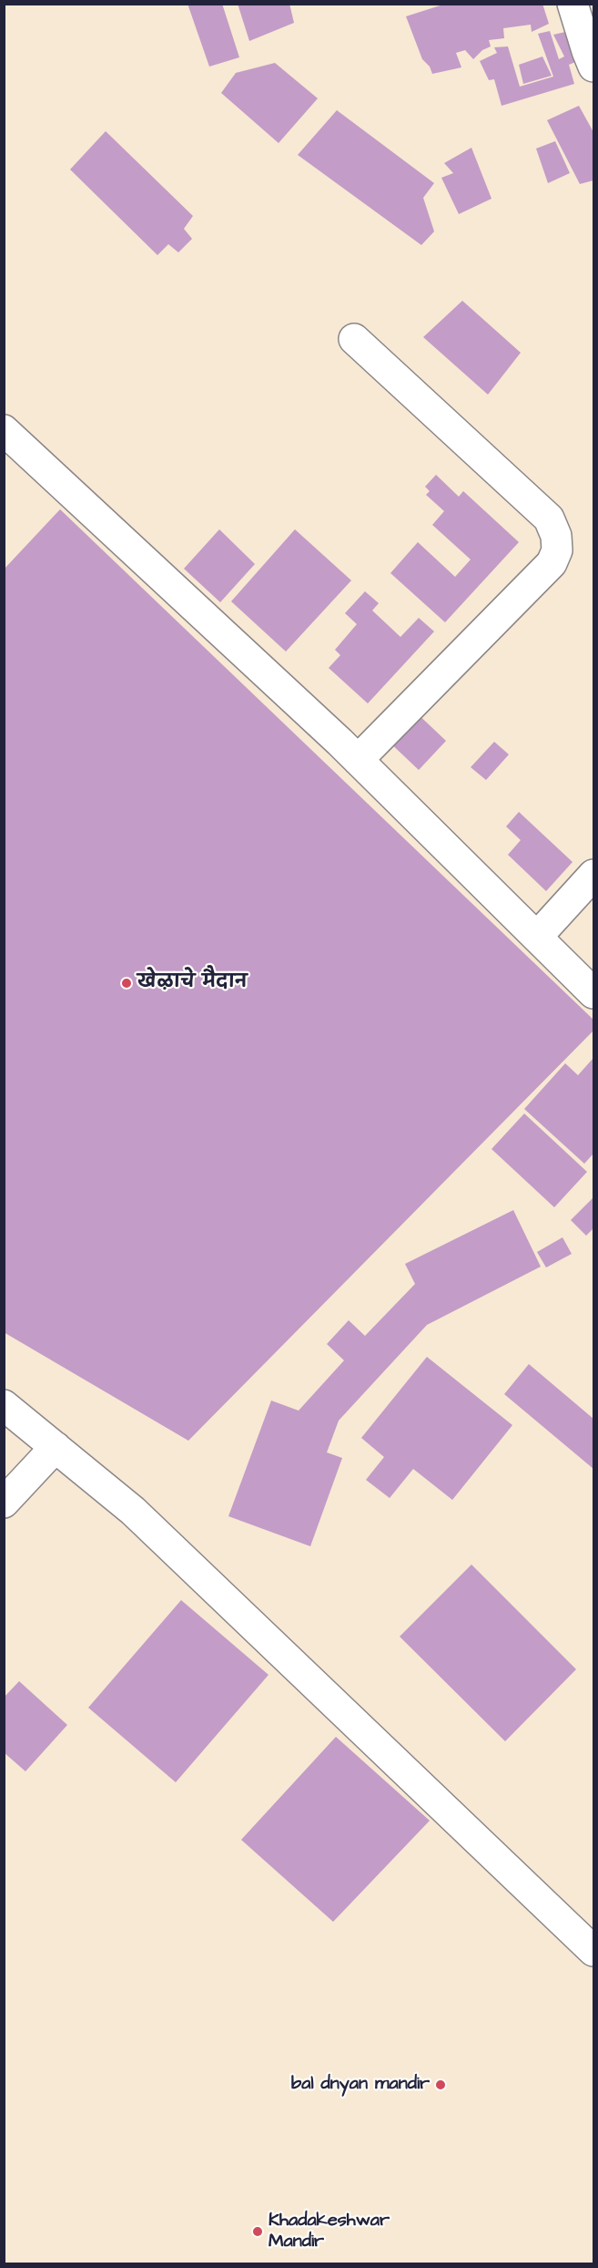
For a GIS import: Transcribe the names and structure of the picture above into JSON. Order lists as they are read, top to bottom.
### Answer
{
  "places": ["खेऴाचे मैदान", "bal dnyan mandir", "Khadakeshwar Mandir"]
}
